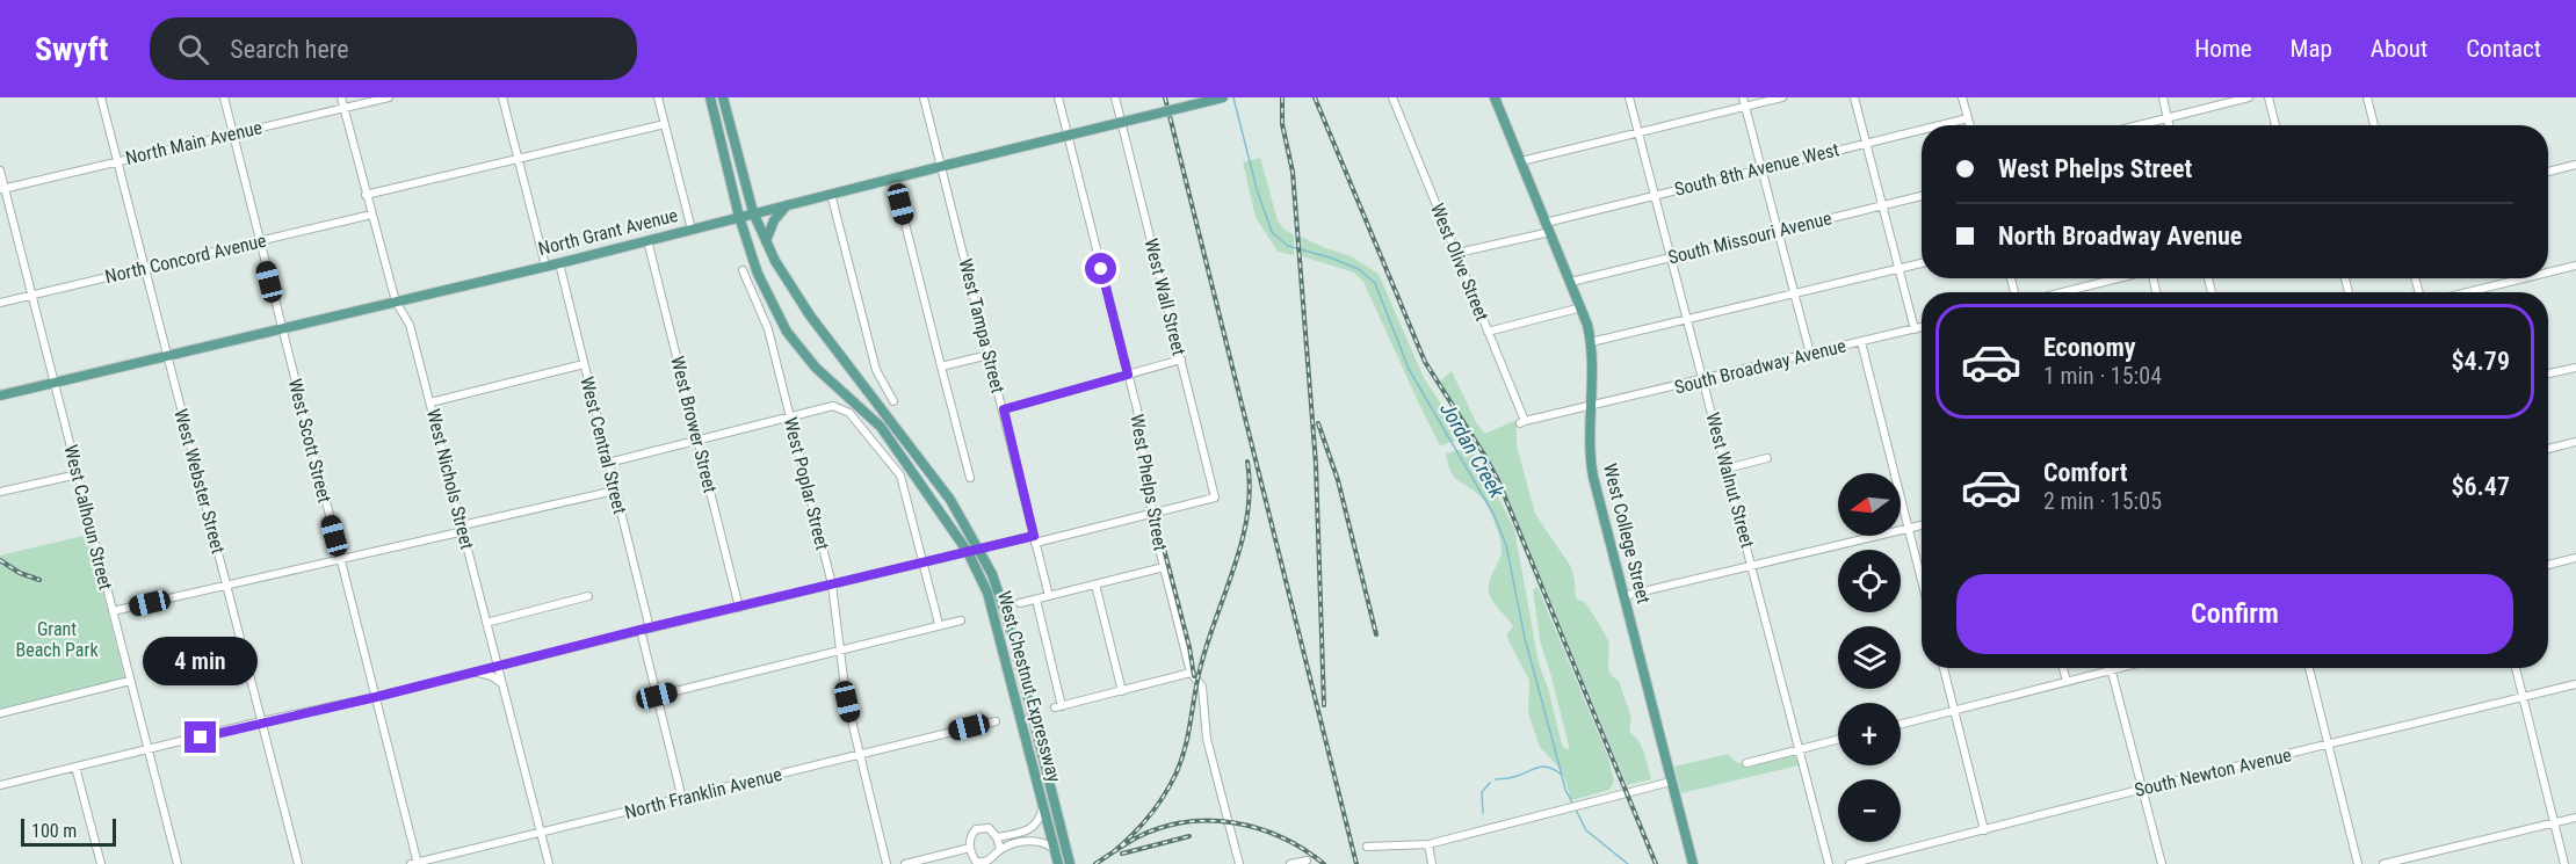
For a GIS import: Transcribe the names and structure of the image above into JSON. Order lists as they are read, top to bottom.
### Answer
{
  "streets": {
    "main road": ["North Grant Avenue", "West College Street", "West Chestnut Expressway"],
    "street": [
      "North Main Avenue",
      "South 8th Avenue West",
      "South Missouri Avenue",
      "North Concord Avenue",
      "West Olive Street",
      "West Wall Street",
      "West Tampa Street",
      "South Broadway Avenue",
      "West Brower Street",
      "West Scott Street",
      "West Central Street",
      "West Nichols Street",
      "West Walnut Street",
      "West Webster Street",
      "West Phelps Street",
      "West Poplar Street",
      "West Calhoun Street",
      "South Newton Avenue",
      "North Franklin Avenue"
    ]
  },
  "crossings": [
    ["North Main Avenue", "West Scott Street"],
    ["North Main Avenue", "West Nichols Street"],
    ["North Main Avenue", "West Webster Street"],
    ["North Main Avenue", "West Calhoun Street"],
    ["South 8th Avenue West", "West Olive Street"],
    ["South 8th Avenue West", "West Walnut Street"],
    ["South 8th Avenue West", "West College Street"],
    ["North Grant Avenue", "West Tampa Street"],
    ["North Grant Avenue", "West Brower Street"],
    ["North Grant Avenue", "West Scott Street"],
    ["North Grant Avenue", "West Central Street"],
    ["North Grant Avenue", "West Nichols Street"],
    ["North Grant Avenue", "West Webster Street"],
    ["North Grant Avenue", "West Calhoun Street"],
    ["North Grant Avenue", "West Chestnut Expressway"],
    ["South Missouri Avenue", "West Walnut Street"],
    ["South Missouri Avenue", "West College Street"],
    ["North Concord Avenue", "West Scott Street"],
    ["North Concord Avenue", "West Nichols Street"],
    ["North Concord Avenue", "West Webster Street"],
    ["North Concord Avenue", "West Calhoun Street"],
    ["West Olive Street", "South Broadway Avenue"],
    ["West Wall Street", "West Phelps Street"],
    ["South Broadway Avenue", "West Walnut Street"],
    ["South Broadway Avenue", "West College Street"],
    ["West Scott Street", "North Franklin Avenue"],
    ["West Nichols Street", "North Franklin Avenue"],
    ["West Poplar Street", "North Franklin Avenue"]
  ],
  "water": ["Jordan Creek"],
  "parks": ["Grant Beach Park"],
  "scale_bar": "100 m",
  "north": "left",
  "page": {
    "header": "Swyft",
    "search": "Search here",
    "nav": [
      "Home",
      "Map",
      "About",
      "Contact"
    ],
    "banner": ["West Phelps Street", "North Broadway Avenue"],
    "list": [
      {
        "name": "Economy",
        "note": "1 min · 15:04",
        "value": "$4.79"
      },
      {
        "name": "Comfort",
        "note": "2 min · 15:05",
        "value": "$6.47"
      }
    ],
    "map_buttons": ["+", "−"],
    "buttons": "Confirm",
    "bubble": "4 min",
    "scale": "100 m"
  }
}
